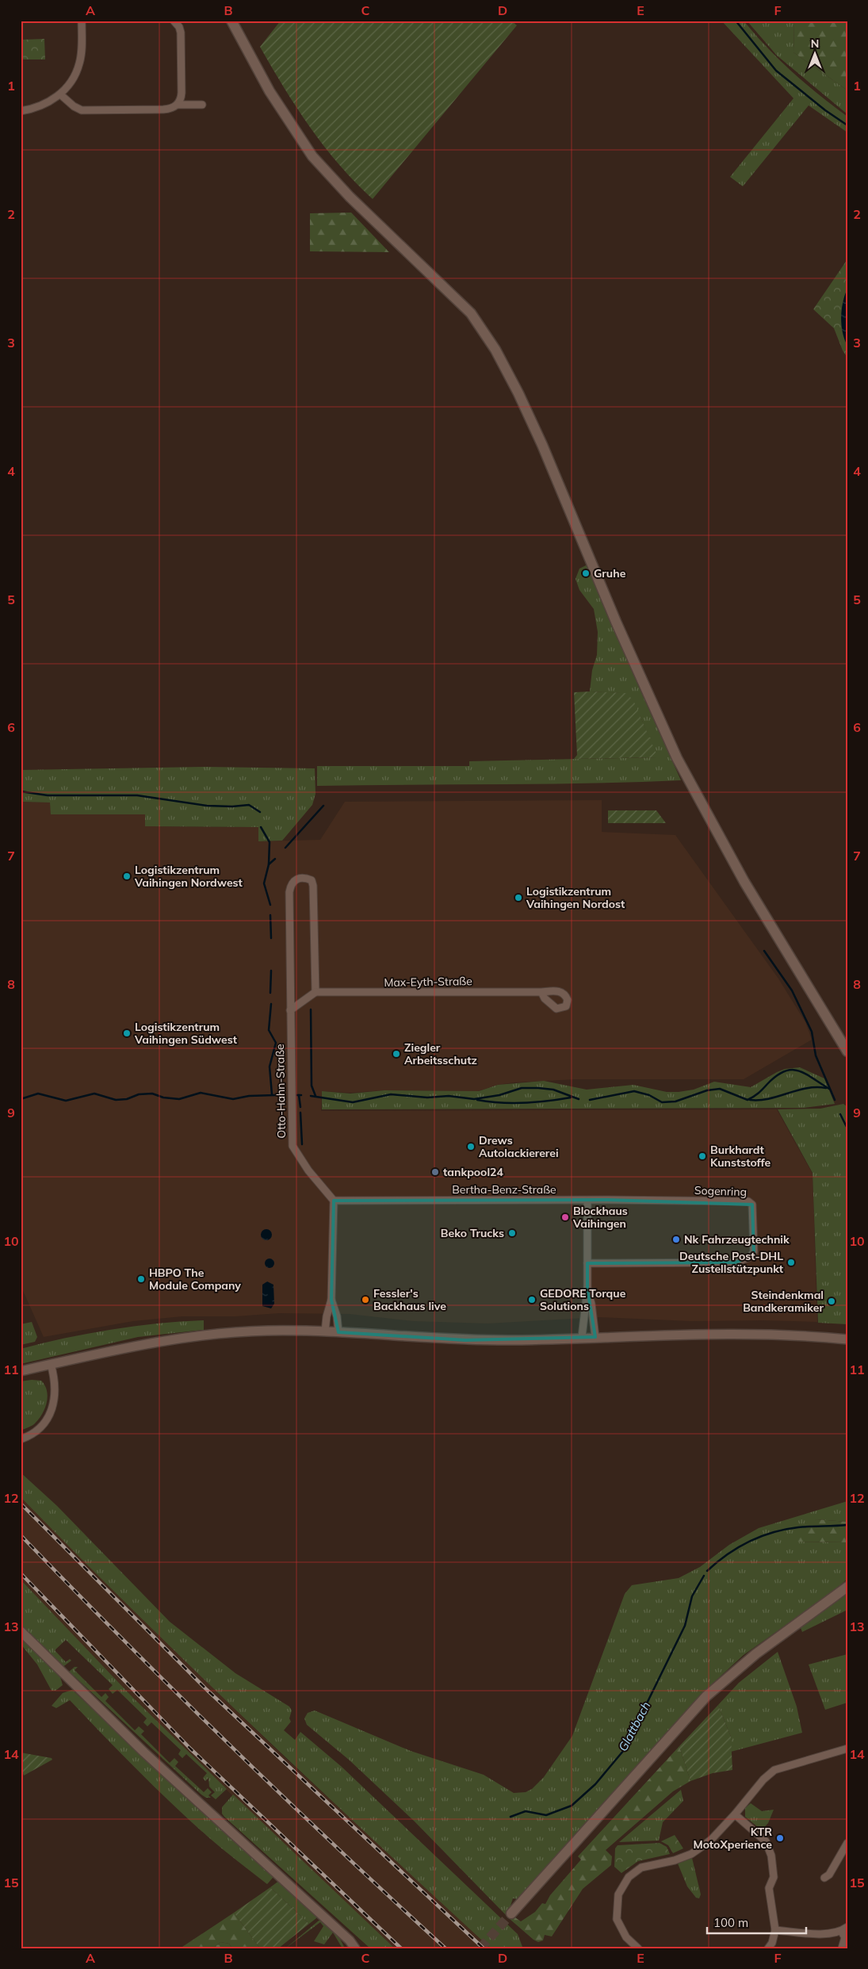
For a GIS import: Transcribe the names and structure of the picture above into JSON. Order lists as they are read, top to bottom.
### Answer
{
  "streets": {
    "street": [
      "Max-Eyth-Straße",
      "Otto-Hahn-Straße",
      "Bertha-Benz-Straße",
      "Sogenring"
    ]
  },
  "crossings": [
    ["Max-Eyth-Straße", "Otto-Hahn-Straße"],
    ["Otto-Hahn-Straße", "Bertha-Benz-Straße"],
    ["Bertha-Benz-Straße", "Sogenring"]
  ],
  "water": ["Glattbach"],
  "places": [
    "Gruhe",
    "Logistikzentrum Vaihingen Nordwest",
    "Logistikzentrum Vaihingen Nordost",
    "Logistikzentrum Vaihingen Südwest",
    "Ziegler Arbeitsschutz",
    "Drews Autolackiererei",
    "Burkhardt Kunststoffe",
    "tankpool24",
    "Blockhaus Vaihingen",
    "Beko Trucks",
    "Nk Fahrzeugtechnik",
    "Deutsche Post-DHL Zustellstützpunkt",
    "HBPO The Module Company",
    "Fessler's Backhaus live",
    "GEDORE Torque Solutions",
    "Steindenkmal Bandkeramiker",
    "KTR MotoXperience"
  ],
  "scale_bar": "100 m",
  "north": "top",
  "grid": {
    "columns": [
      "A",
      "B",
      "C",
      "D",
      "E",
      "F"
    ],
    "rows": [
      "1",
      "2",
      "3",
      "4",
      "5",
      "6",
      "7",
      "8",
      "9",
      "10",
      "11",
      "12",
      "13",
      "14",
      "15"
    ]
  }
}
